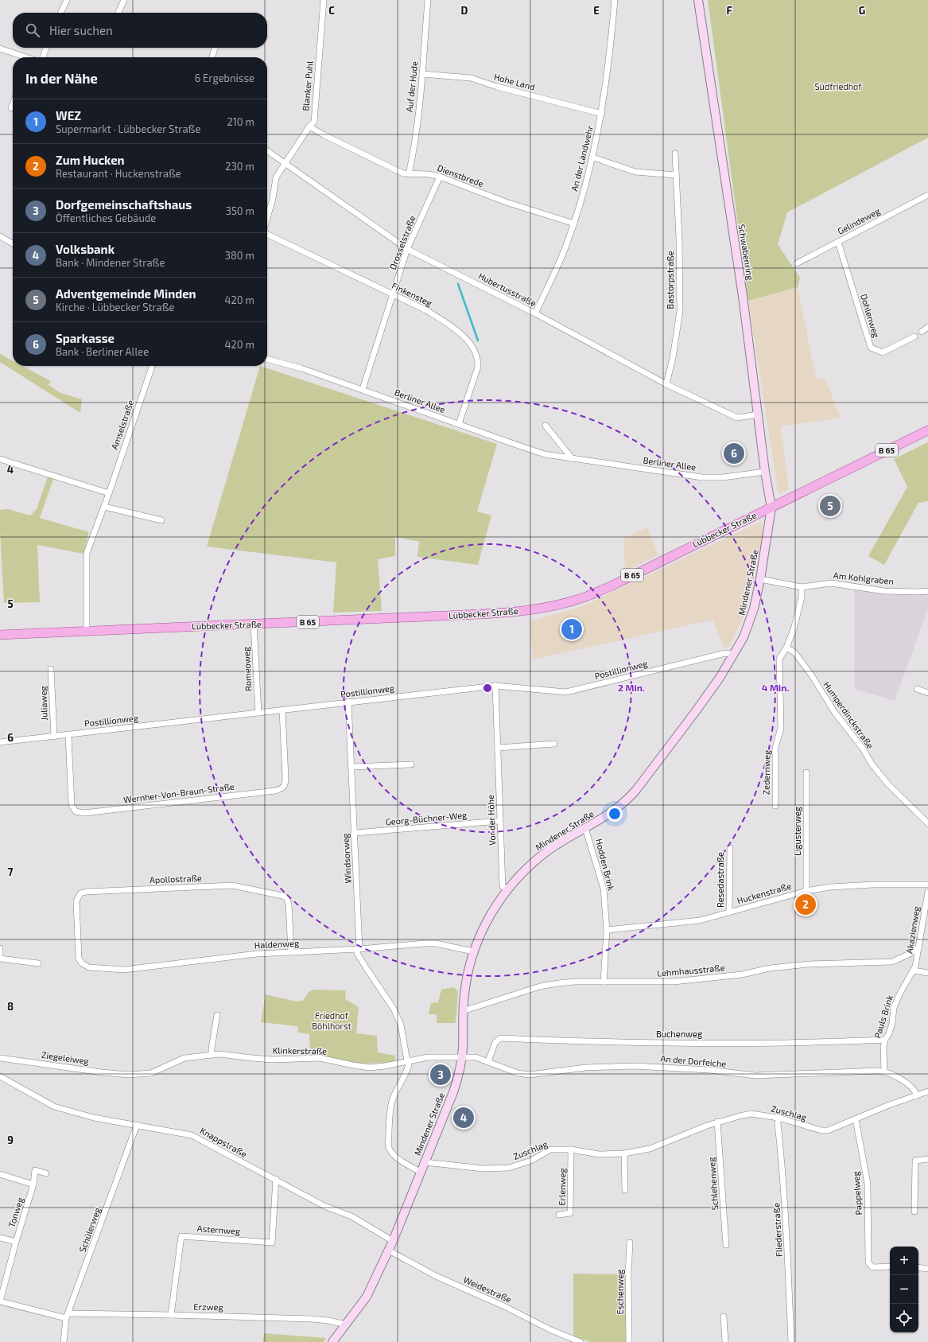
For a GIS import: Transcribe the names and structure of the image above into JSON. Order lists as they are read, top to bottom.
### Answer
{
  "streets": {
    "main road": ["B 65", "Lübbecker Straße"],
    "street": [
      "Hohe Land",
      "Blanker Puhl",
      "Auf der Hude",
      "An der Landwehr",
      "Dienstbrede",
      "Gelindeweg",
      "Drosselstraße",
      "Schwabenring",
      "Bastorpstraße",
      "Hubertusstraße",
      "Finkensteg",
      "Dohlenweg",
      "Berliner Allee",
      "Amselstraße",
      "Am Kohlgraben",
      "Mindener Straße",
      "Romeoweg",
      "Postillionweg",
      "Juliaweg",
      "Humperdinckstraße",
      "Zedernweg",
      "Wernher-Von-Braun-Straße",
      "Georg-Büchner-Weg",
      "Vor der Höhe",
      "Ligusterweg",
      "Windsorweg",
      "Hodden Brink",
      "Apollostraße",
      "Resedastraße",
      "Huckenstraße",
      "Akazienweg",
      "Haldenweg",
      "Lehmhausstraße",
      "Pauls Brink",
      "Buchenweg",
      "Klinkerstraße",
      "Ziegeleiweg",
      "An der Dorfeiche",
      "Zuschlag",
      "Knappstraße",
      "Schlehenweg",
      "Erlenweg",
      "Pappelweg",
      "Tonweg",
      "Schülerweg",
      "Asternweg",
      "Fliederstraße",
      "Weidestraße",
      "Eschenweg",
      "Erzweg"
    ]
  },
  "crossings": [
    ["Hohe Land", "Auf der Hude"],
    ["Hohe Land", "An der Landwehr"],
    ["Blanker Puhl", "Dienstbrede"],
    ["Blanker Puhl", "Hubertusstraße"],
    ["Auf der Hude", "Dienstbrede"],
    ["An der Landwehr", "Dienstbrede"],
    ["An der Landwehr", "Hubertusstraße"],
    ["Dienstbrede", "Drosselstraße"],
    ["Gelindeweg", "Dohlenweg"],
    ["Drosselstraße", "Hubertusstraße"],
    ["Drosselstraße", "Finkensteg"],
    ["Drosselstraße", "Berliner Allee"],
    ["Schwabenring", "Hubertusstraße"],
    ["Schwabenring", "Berliner Allee"],
    ["Schwabenring", "Lübbecker Straße"],
    ["Schwabenring", "Mindener Straße"],
    ["Bastorpstraße", "Hubertusstraße"],
    ["Finkensteg", "Berliner Allee"],
    ["Amselstraße", "Lübbecker Straße"],
    ["Lübbecker Straße", "Mindener Straße"],
    ["Lübbecker Straße", "Romeoweg"],
    ["Am Kohlgraben", "Mindener Straße"],
    ["Mindener Straße", "Postillionweg"],
    ["Mindener Straße", "Vor der Höhe"],
    ["Mindener Straße", "Hodden Brink"],
    ["Mindener Straße", "Haldenweg"],
    ["Mindener Straße", "Lehmhausstraße"],
    ["Mindener Straße", "Klinkerstraße"],
    ["Mindener Straße", "An der Dorfeiche"],
    ["Mindener Straße", "Zuschlag"],
    ["Mindener Straße", "Knappstraße"],
    ["Mindener Straße", "Weidestraße"],
    ["Mindener Straße", "Erzweg"],
    ["Romeoweg", "Postillionweg"],
    ["Postillionweg", "Juliaweg"],
    ["Postillionweg", "Wernher-Von-Braun-Straße"],
    ["Postillionweg", "Vor der Höhe"],
    ["Postillionweg", "Windsorweg"],
    ["Humperdinckstraße", "Zedernweg"],
    ["Georg-Büchner-Weg", "Vor der Höhe"],
    ["Georg-Büchner-Weg", "Windsorweg"],
    ["Ligusterweg", "Huckenstraße"],
    ["Windsorweg", "Haldenweg"],
    ["Windsorweg", "Klinkerstraße"],
    ["Hodden Brink", "Huckenstraße"],
    ["Hodden Brink", "Lehmhausstraße"],
    ["Apollostraße", "Haldenweg"],
    ["Resedastraße", "Huckenstraße"],
    ["Akazienweg", "Lehmhausstraße"],
    ["Akazienweg", "Pauls Brink"],
    ["Pauls Brink", "Buchenweg"],
    ["Pauls Brink", "An der Dorfeiche"],
    ["Buchenweg", "An der Dorfeiche"],
    ["Klinkerstraße", "Ziegeleiweg"],
    ["Klinkerstraße", "An der Dorfeiche"],
    ["Zuschlag", "Schlehenweg"],
    ["Zuschlag", "Erlenweg"],
    ["Zuschlag", "Pappelweg"],
    ["Zuschlag", "Fliederstraße"],
    ["Knappstraße", "Schülerweg"],
    ["Knappstraße", "Asternweg"],
    ["Tonweg", "Erzweg"],
    ["Schülerweg", "Erzweg"],
    ["Asternweg", "Erzweg"]
  ],
  "parks": ["Südfriedhof", "Friedhof Böhlhorst"],
  "page": {
    "search": "Hier suchen",
    "heading": ["In der Nähe", "6 Ergebnisse"],
    "list": [
      {
        "mark": "1",
        "name": "WEZ",
        "note": "Supermarkt · Lübbecker Straße",
        "value": "210 m"
      },
      {
        "mark": "2",
        "name": "Zum Hucken",
        "note": "Restaurant · Huckenstraße",
        "value": "230 m"
      },
      {
        "mark": "3",
        "name": "Dorfgemeinschaftshaus",
        "note": "Öffentliches Gebäude",
        "value": "350 m"
      },
      {
        "mark": "4",
        "name": "Volksbank",
        "note": "Bank · Mindener Straße",
        "value": "380 m"
      },
      {
        "mark": "5",
        "name": "Adventgemeinde Minden",
        "note": "Kirche · Lübbecker Straße",
        "value": "420 m"
      },
      {
        "mark": "6",
        "name": "Sparkasse",
        "note": "Bank · Berliner Allee",
        "value": "420 m"
      }
    ],
    "pins": [
      "6",
      "5",
      "1",
      "2",
      "3",
      "4"
    ],
    "map_buttons": ["+", "−"]
  },
  "grid": {
    "columns": [
      "C",
      "D",
      "E",
      "F",
      "G"
    ],
    "rows": [
      "4",
      "5",
      "6",
      "7",
      "8",
      "9"
    ]
  },
  "rings": ["2 Min.", "4 Min."]
}
